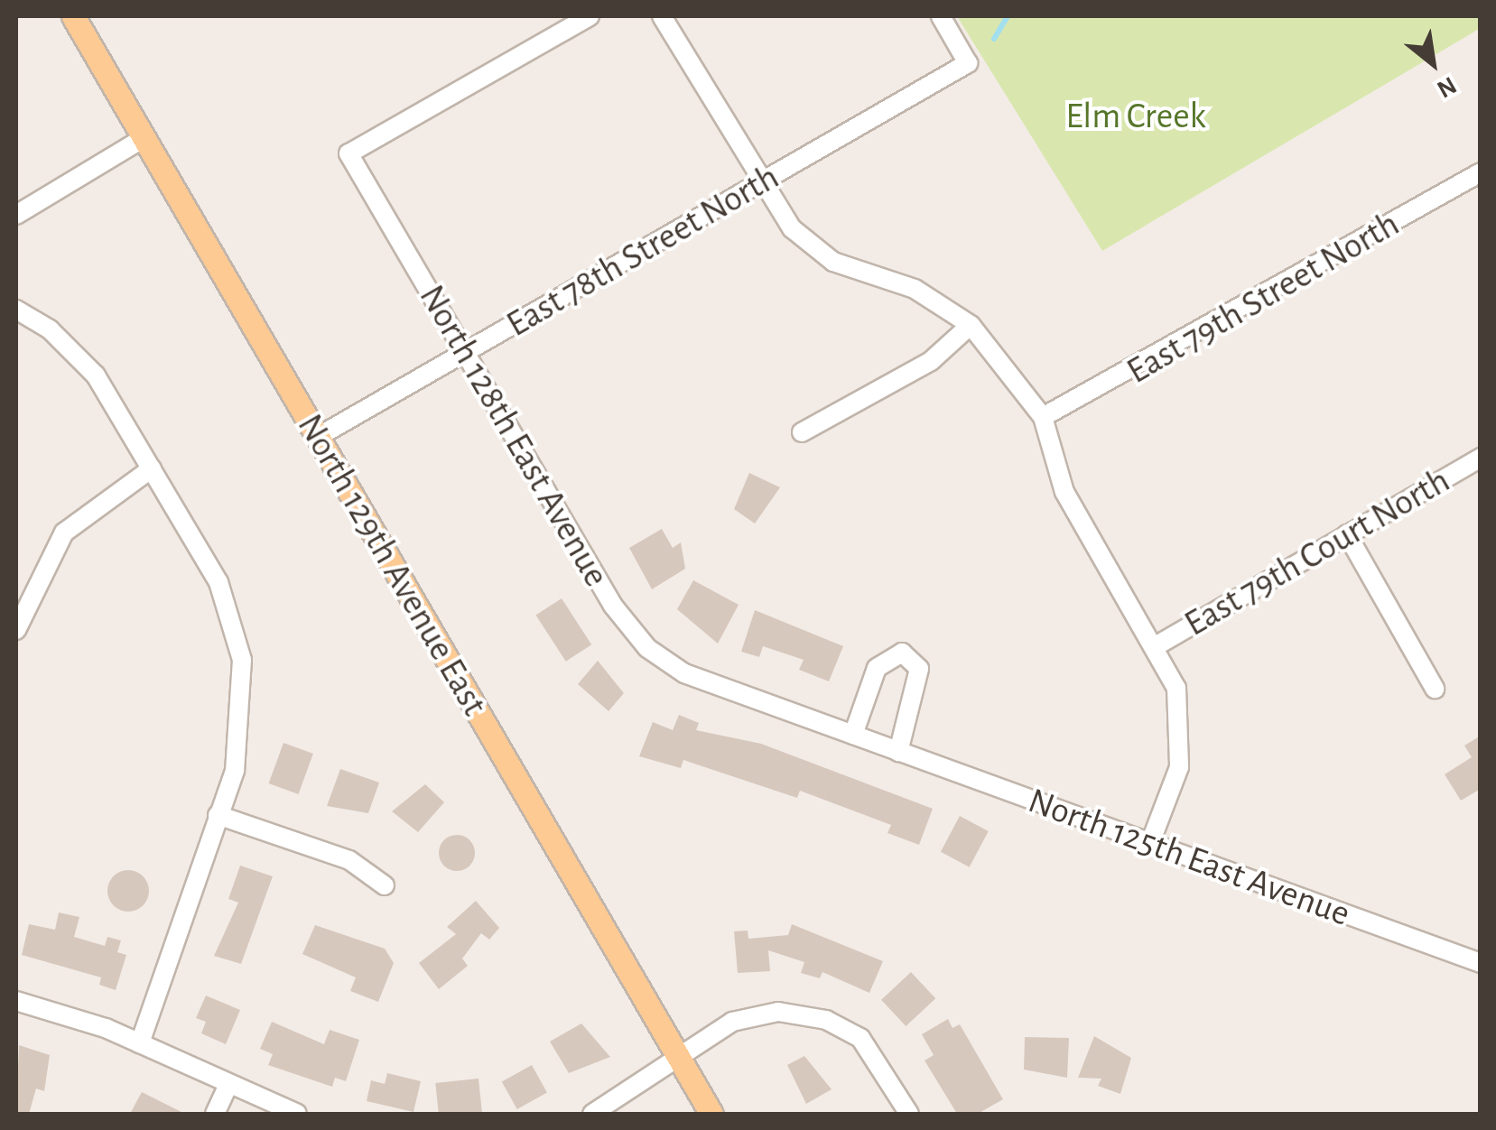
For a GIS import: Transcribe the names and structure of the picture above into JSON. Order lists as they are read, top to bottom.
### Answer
{
  "streets": {
    "main road": ["North 129th Avenue East"],
    "street": [
      "East 78th Street North",
      "East 79th Street North",
      "North 128th East Avenue",
      "East 79th Court North",
      "North 125th East Avenue"
    ]
  },
  "crossings": [
    ["East 78th Street North", "North 128th East Avenue"],
    ["East 78th Street North", "North 129th Avenue East"],
    ["North 128th East Avenue", "North 125th East Avenue"]
  ],
  "parks": ["Elm Creek"],
  "north": "bottom right"
}
